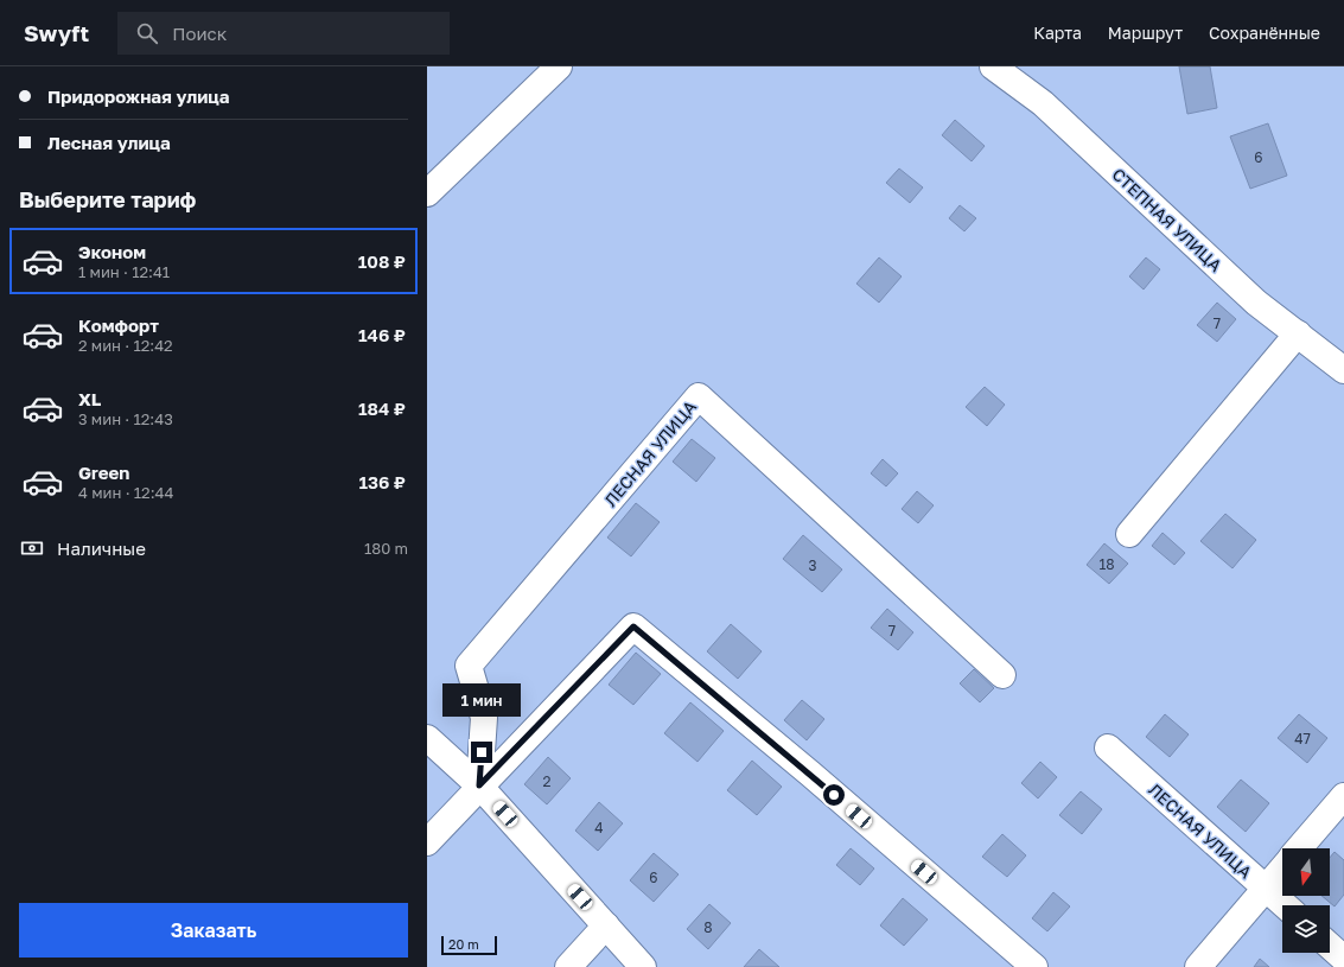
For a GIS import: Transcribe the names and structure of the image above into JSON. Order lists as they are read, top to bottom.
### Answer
{
  "streets": {
    "street": ["СТЕПНАЯ УЛИЦА", "ЛЕСНАЯ УЛИЦА"]
  },
  "house_numbers": [
    "6",
    "7",
    "18",
    "3",
    "7",
    "47",
    "2",
    "4",
    "6",
    "8"
  ],
  "scale_bar": "20 m",
  "north": "bottom",
  "page": {
    "header": "Swyft",
    "search": "Поиск",
    "nav": ["Карта", "Маршрут", "Сохранённые"],
    "banner": ["Придорожная улица", "Лесная улица"],
    "heading": "Выберите тариф",
    "list": [
      {
        "name": "Эконом",
        "note": "1 мин · 12:41",
        "value": "108 ₽"
      },
      {
        "name": "Комфорт",
        "note": "2 мин · 12:42",
        "value": "146 ₽"
      },
      {
        "name": "XL",
        "note": "3 мин · 12:43",
        "value": "184 ₽"
      },
      {
        "name": "Green",
        "note": "4 мин · 12:44",
        "value": "136 ₽"
      }
    ],
    "pay": ["Наличные", "180 m"],
    "bubble": "1 мин",
    "buttons": "Заказать",
    "scale": "20 m"
  }
}
